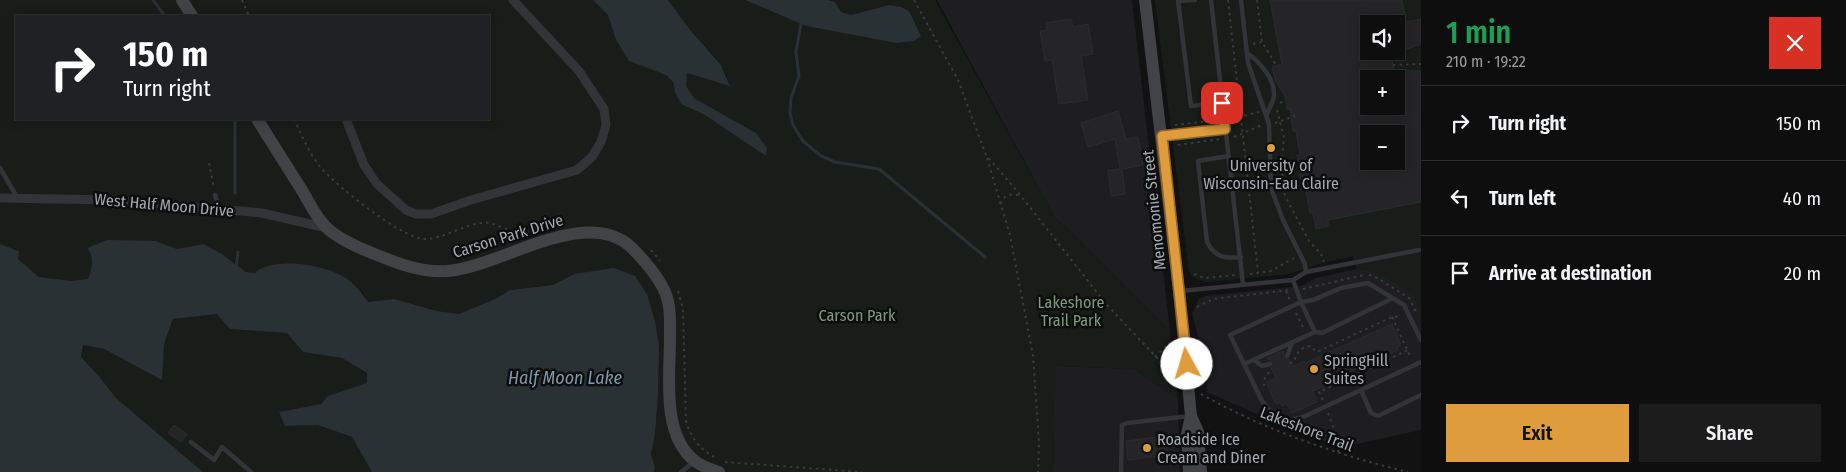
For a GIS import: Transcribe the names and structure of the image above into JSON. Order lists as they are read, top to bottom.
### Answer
{
  "streets": {
    "street": ["West Half Moon Drive", "Menomonie Street", "Carson Park Drive"],
    "path": ["Lakeshore Trail"]
  },
  "crossings": [
    ["West Half Moon Drive", "Carson Park Drive"]
  ],
  "water": ["Half Moon Lake"],
  "parks": ["Lakeshore Trail Park", "Carson Park"],
  "places": ["University of Wisconsin-Eau Claire", "SpringHill Suites", "Roadside Ice Cream and Diner"],
  "page": {
    "heading": ["1 min", "210 m · 19:22"],
    "map_buttons": ["+", "−"],
    "turn": ["150 m", "Turn right"],
    "list": [
      {
        "name": "Turn right",
        "value": "150 m"
      },
      {
        "name": "Turn left",
        "value": "40 m"
      },
      {
        "name": "Arrive at destination",
        "value": "20 m"
      }
    ],
    "buttons": ["Exit", "Share"]
  }
}
